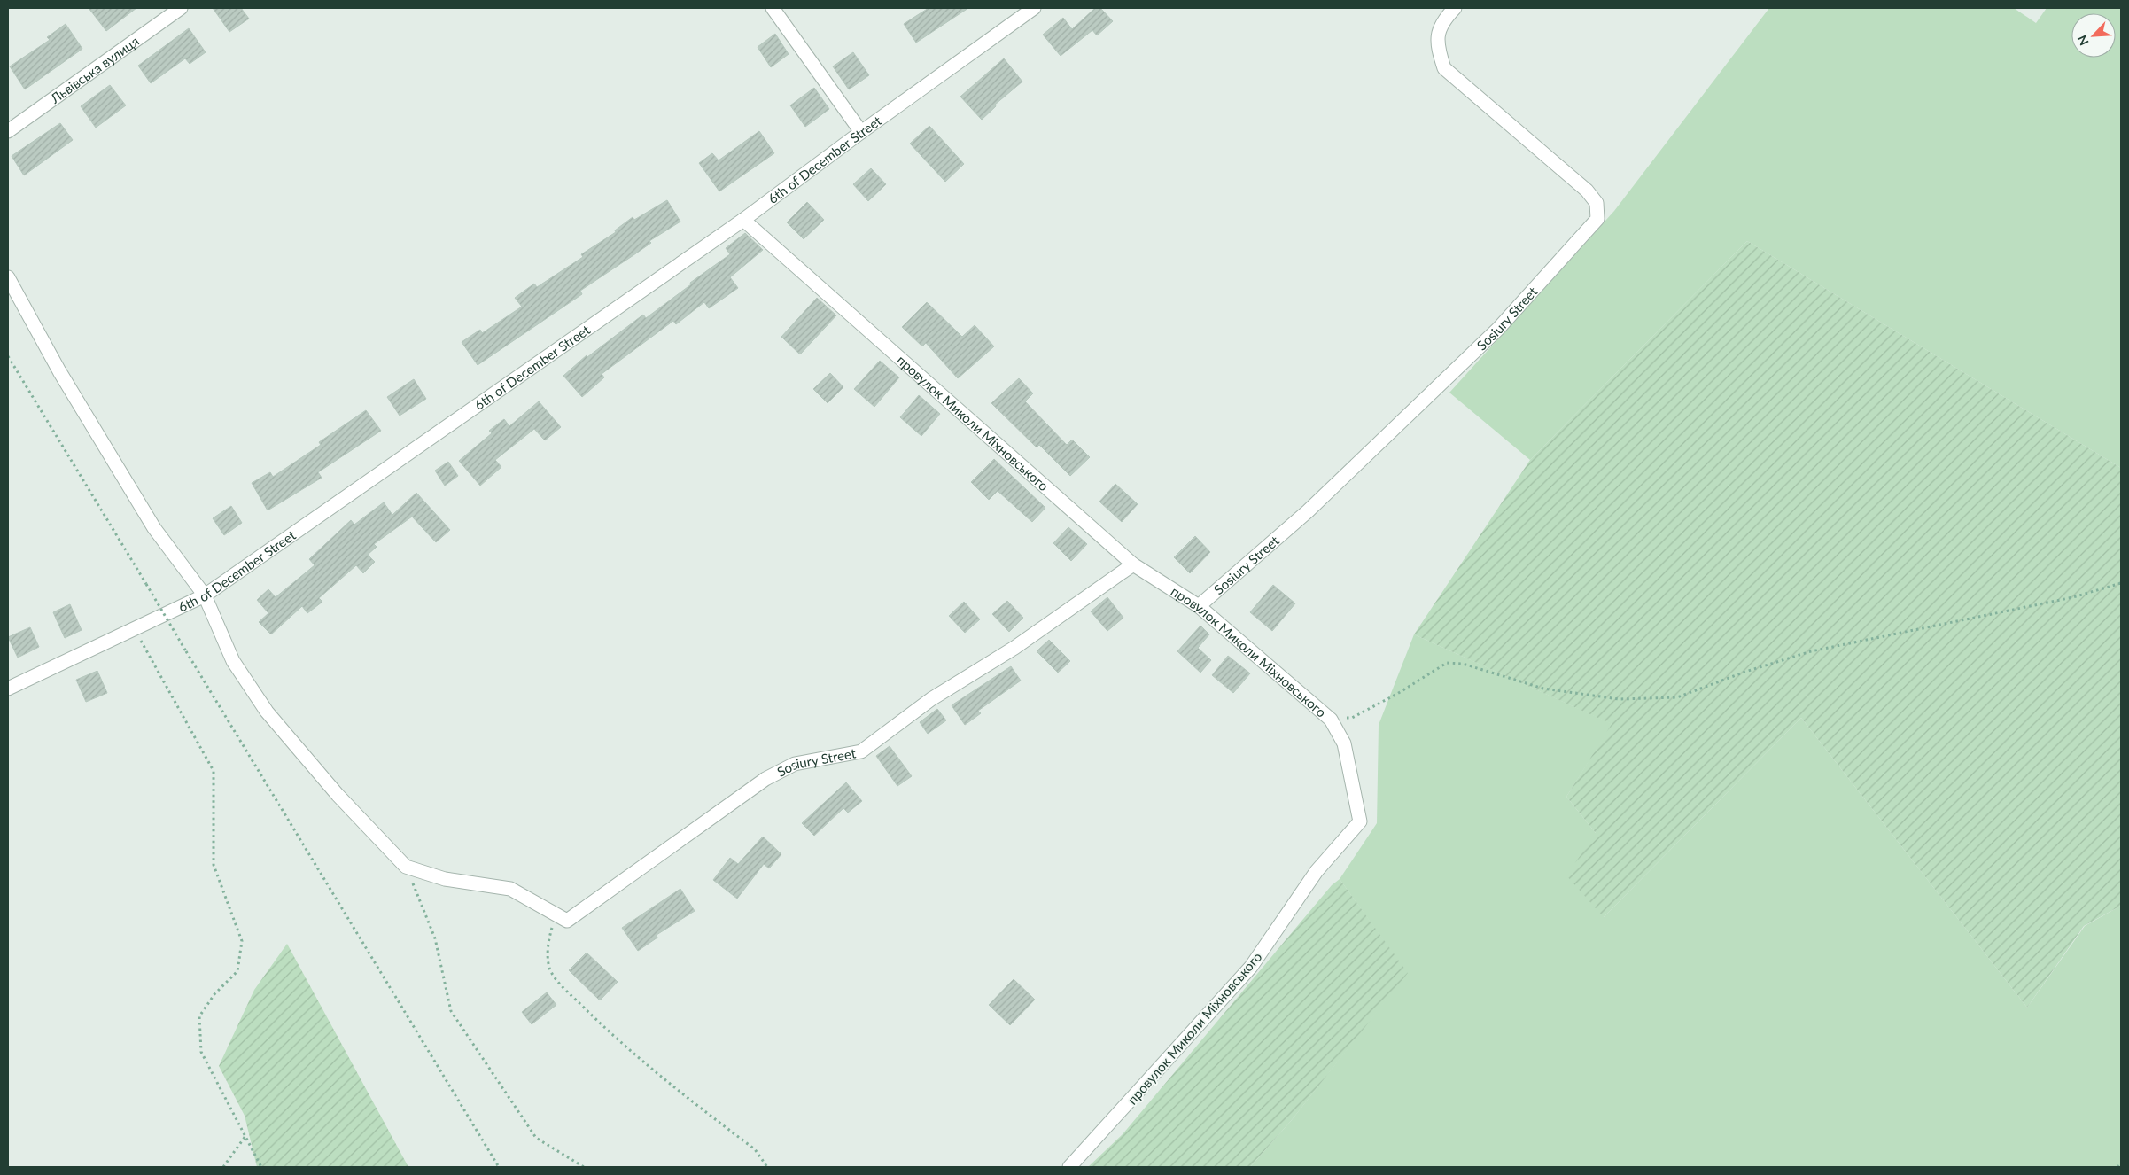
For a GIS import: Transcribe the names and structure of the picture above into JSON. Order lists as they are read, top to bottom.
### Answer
{
  "streets": {
    "street": [
      "Львівська вулиця",
      "6th of December Street",
      "Sosiury Street",
      "провулок Миколи Міхновського"
    ]
  },
  "crossings": [
    ["6th of December Street", "провулок Миколи Міхновського"],
    ["Sosiury Street", "провулок Миколи Міхновського"]
  ],
  "north": "bottom left"
}
